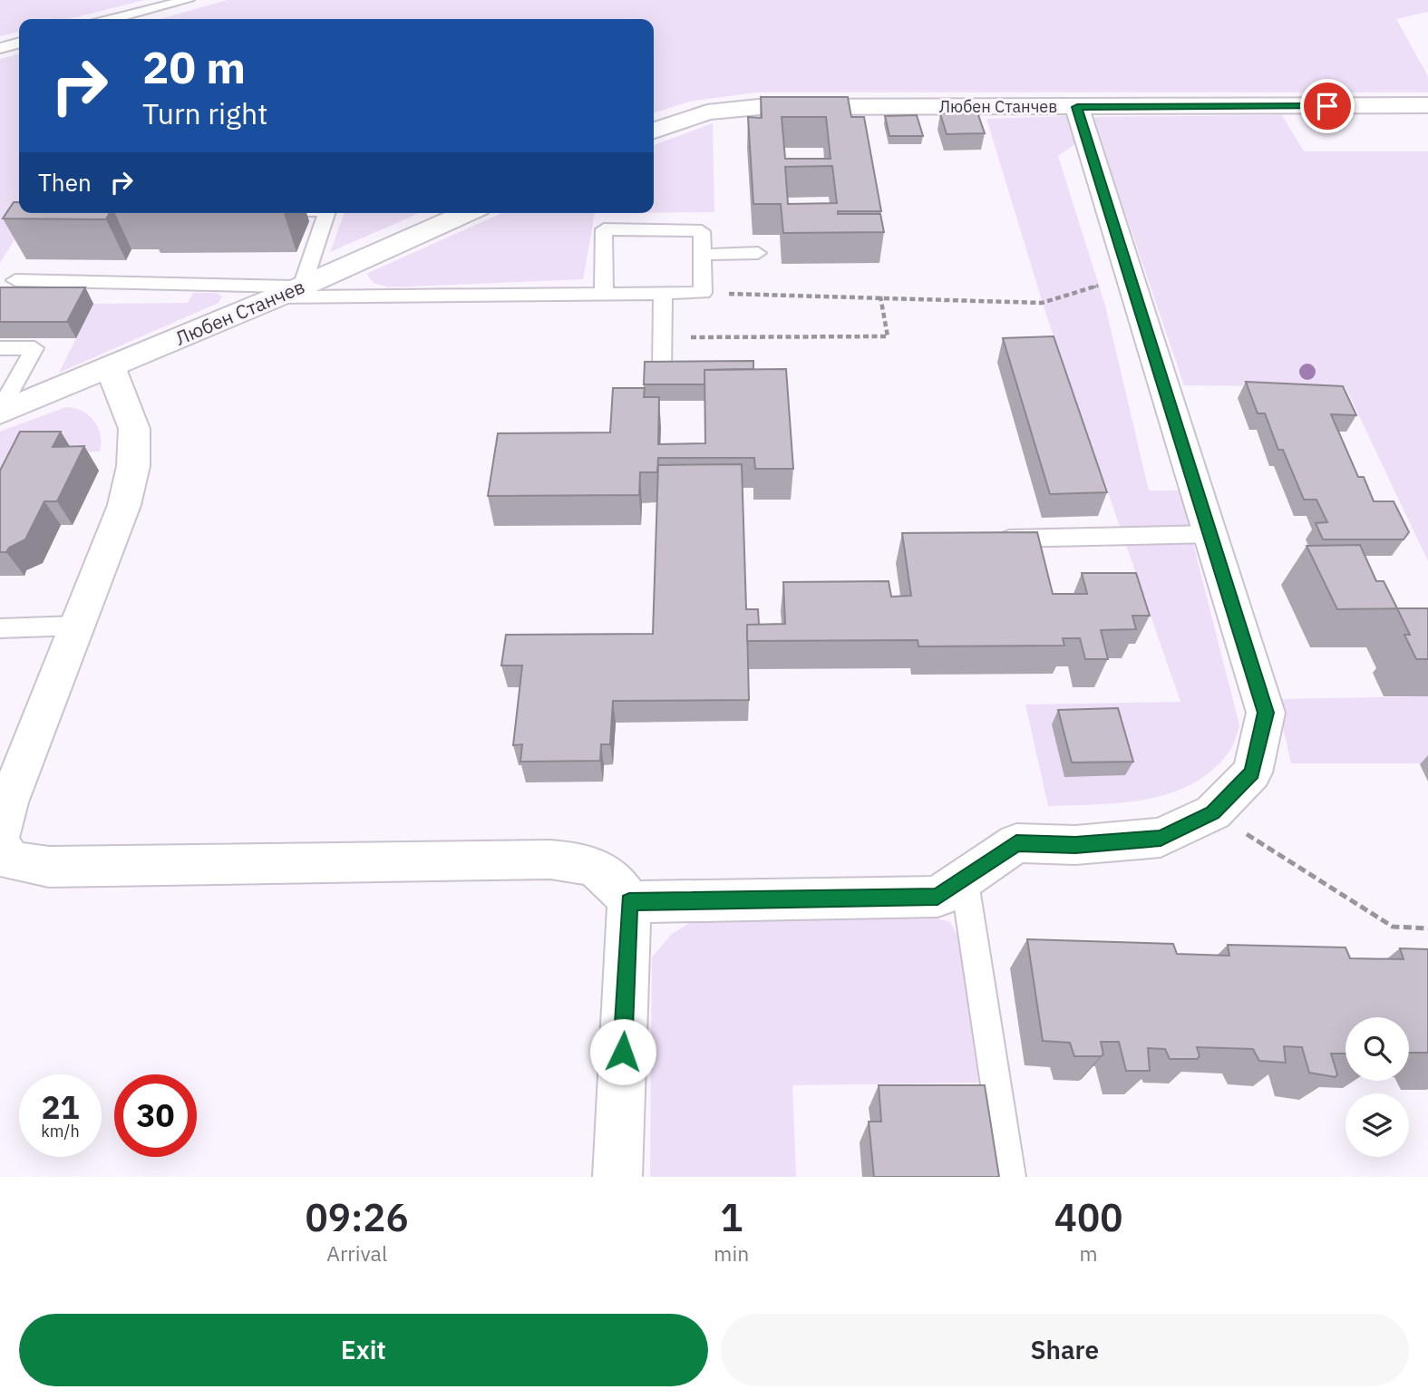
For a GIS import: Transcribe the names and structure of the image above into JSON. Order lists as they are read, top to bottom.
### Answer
{
  "streets": {
    "street": ["Любен Станчев"]
  },
  "page": {
    "turn": ["20 m", "Turn right"],
    "then": "Then",
    "speed": "21 km/h",
    "limit": "30",
    "eta": [
      "09:26",
      "Arrival",
      "1",
      "min",
      "400",
      "m"
    ],
    "buttons": ["Exit", "Share"]
  }
}
